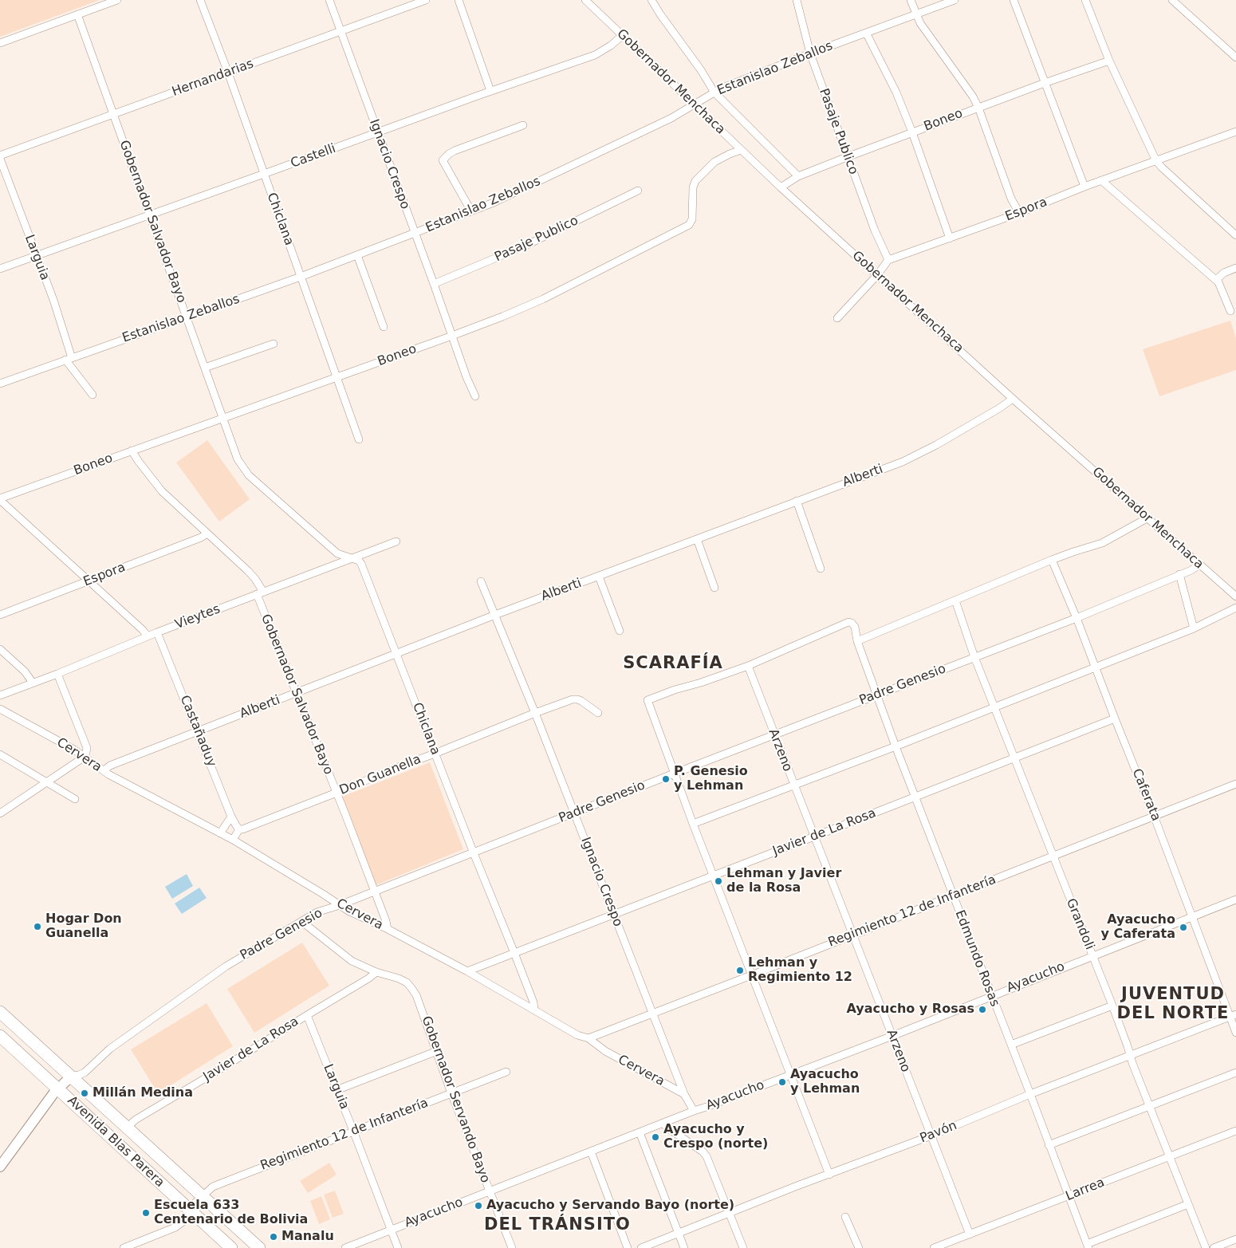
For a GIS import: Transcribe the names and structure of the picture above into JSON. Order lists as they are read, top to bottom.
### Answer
{
  "streets": {
    "main road": ["Avenida Blas Parera"],
    "street": [
      "Estanislao Zeballos",
      "Hernandarias",
      "Gobernador Menchaca",
      "Boneo",
      "Pasaje Publico",
      "Castelli",
      "Ignacio Crespo",
      "Espora",
      "Chiclana",
      "Gobernador Salvador Bayo",
      "Larguia",
      "Alberti",
      "Vieytes",
      "Padre Genesio",
      "Castañaduy",
      "Arzeno",
      "Cervera",
      "Don Guanella",
      "Caferata",
      "Javier de La Rosa",
      "Regimiento 12 de Infantería",
      "Grandoli",
      "Edmundo Rosas",
      "Ayacucho",
      "Gobernador Servando Bayo",
      "Pavón",
      "Larrea"
    ]
  },
  "crossings": [
    ["Estanislao Zeballos", "Gobernador Menchaca"],
    ["Estanislao Zeballos", "Pasaje Publico"],
    ["Estanislao Zeballos", "Ignacio Crespo"],
    ["Estanislao Zeballos", "Chiclana"],
    ["Estanislao Zeballos", "Gobernador Salvador Bayo"],
    ["Estanislao Zeballos", "Larguia"],
    ["Hernandarias", "Ignacio Crespo"],
    ["Hernandarias", "Chiclana"],
    ["Hernandarias", "Gobernador Salvador Bayo"],
    ["Gobernador Menchaca", "Boneo"],
    ["Gobernador Menchaca", "Castelli"],
    ["Gobernador Menchaca", "Alberti"],
    ["Gobernador Menchaca", "Padre Genesio"],
    ["Boneo", "Pasaje Publico"],
    ["Boneo", "Ignacio Crespo"],
    ["Boneo", "Chiclana"],
    ["Boneo", "Gobernador Salvador Bayo"],
    ["Pasaje Publico", "Ignacio Crespo"],
    ["Pasaje Publico", "Espora"],
    ["Castelli", "Ignacio Crespo"],
    ["Castelli", "Chiclana"],
    ["Castelli", "Gobernador Salvador Bayo"],
    ["Castelli", "Larguia"],
    ["Ignacio Crespo", "Alberti"],
    ["Ignacio Crespo", "Padre Genesio"],
    ["Ignacio Crespo", "Cervera"],
    ["Ignacio Crespo", "Don Guanella"],
    ["Ignacio Crespo", "Javier de La Rosa"],
    ["Ignacio Crespo", "Regimiento 12 de Infantería"],
    ["Espora", "Gobernador Salvador Bayo"],
    ["Chiclana", "Gobernador Salvador Bayo"],
    ["Chiclana", "Alberti"],
    ["Chiclana", "Vieytes"],
    ["Chiclana", "Padre Genesio"],
    ["Chiclana", "Cervera"],
    ["Chiclana", "Don Guanella"],
    ["Chiclana", "Javier de La Rosa"],
    ["Gobernador Salvador Bayo", "Alberti"],
    ["Gobernador Salvador Bayo", "Vieytes"],
    ["Gobernador Salvador Bayo", "Padre Genesio"],
    ["Gobernador Salvador Bayo", "Cervera"],
    ["Gobernador Salvador Bayo", "Don Guanella"],
    ["Larguia", "Javier de La Rosa"],
    ["Larguia", "Regimiento 12 de Infantería"],
    ["Larguia", "Ayacucho"],
    ["Alberti", "Castañaduy"],
    ["Alberti", "Cervera"],
    ["Vieytes", "Castañaduy"],
    ["Padre Genesio", "Arzeno"],
    ["Padre Genesio", "Cervera"],
    ["Padre Genesio", "Caferata"],
    ["Padre Genesio", "Grandoli"],
    ["Padre Genesio", "Edmundo Rosas"],
    ["Padre Genesio", "Gobernador Servando Bayo"],
    ["Padre Genesio", "Avenida Blas Parera"],
    ["Castañaduy", "Don Guanella"],
    ["Arzeno", "Javier de La Rosa"],
    ["Arzeno", "Regimiento 12 de Infantería"],
    ["Arzeno", "Edmundo Rosas"],
    ["Arzeno", "Ayacucho"],
    ["Arzeno", "Pavón"],
    ["Arzeno", "Larrea"],
    ["Cervera", "Javier de La Rosa"],
    ["Cervera", "Regimiento 12 de Infantería"],
    ["Caferata", "Javier de La Rosa"],
    ["Caferata", "Regimiento 12 de Infantería"],
    ["Caferata", "Ayacucho"],
    ["Caferata", "Pavón"],
    ["Javier de La Rosa", "Grandoli"],
    ["Javier de La Rosa", "Edmundo Rosas"],
    ["Javier de La Rosa", "Gobernador Servando Bayo"],
    ["Javier de La Rosa", "Avenida Blas Parera"],
    ["Regimiento 12 de Infantería", "Grandoli"],
    ["Regimiento 12 de Infantería", "Edmundo Rosas"],
    ["Regimiento 12 de Infantería", "Gobernador Servando Bayo"],
    ["Regimiento 12 de Infantería", "Avenida Blas Parera"],
    ["Grandoli", "Ayacucho"],
    ["Grandoli", "Pavón"],
    ["Grandoli", "Larrea"],
    ["Edmundo Rosas", "Ayacucho"],
    ["Edmundo Rosas", "Pavón"],
    ["Edmundo Rosas", "Larrea"],
    ["Ayacucho", "Gobernador Servando Bayo"]
  ],
  "districts": ["SCARAFÍA", "JUVENTUD DEL NORTE", "DEL TRÁNSITO"],
  "places": [
    "P. Genesio y Lehman",
    "Lehman y Javier de la Rosa",
    "Hogar Don Guanella",
    "Ayacucho y Caferata",
    "Lehman y Regimiento 12",
    "Ayacucho y Rosas",
    "Ayacucho y Lehman",
    "Millán Medina",
    "Ayacucho y Crespo (norte)",
    "Ayacucho y Servando Bayo (norte)",
    "Escuela 633 Centenario de Bolivia",
    "Manalu"
  ]
}
